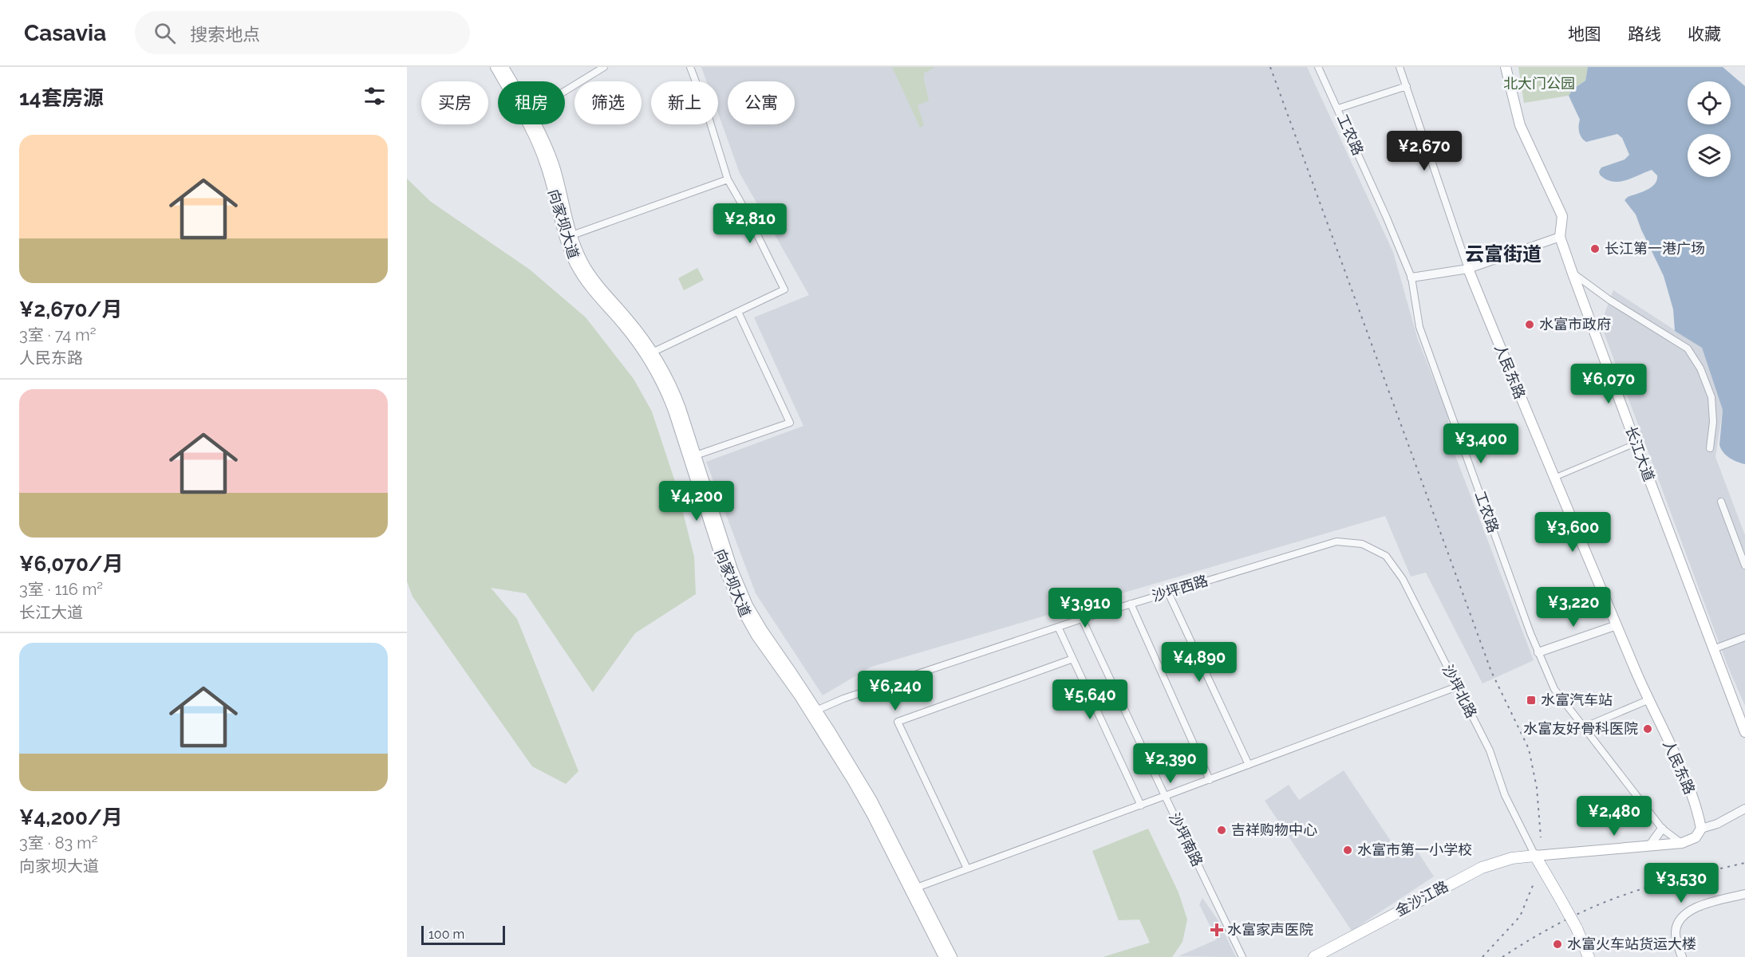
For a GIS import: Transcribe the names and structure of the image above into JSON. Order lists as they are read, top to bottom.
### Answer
{
  "streets": {
    "highway": ["金沙江路"],
    "main road": ["向家坝大道", "人民东路", "长江大道"],
    "street": [
      "工农路",
      "沙坪西路",
      "沙坪北路",
      "沙坪南路"
    ]
  },
  "crossings": [
    ["向家坝大道", "沙坪西路"],
    ["沙坪西路", "沙坪北路"],
    ["沙坪西路", "沙坪南路"],
    ["沙坪北路", "金沙江路"]
  ],
  "districts": ["云富街道"],
  "parks": ["北大门公园"],
  "places": {
    "other": [
      "长江第一港广场",
      "水富市政府",
      "水富友好骨科医院",
      "吉祥购物中心",
      "水富市第一小学校",
      "水富火车站货运大楼"
    ],
    "transit": ["水富汽车站"],
    "health": ["水富家声医院"]
  },
  "scale_bar": "100 m",
  "page": {
    "header": "Casavia",
    "search": "搜索地点",
    "nav": ["地图", "路线", "收藏"],
    "heading": "14套房源",
    "chip": [
      "买房",
      "租房",
      "筛选",
      "新上",
      "公寓"
    ],
    "list": [
      {
        "name": "¥2,670/月",
        "note": "3室 · 74 m² · 人民东路"
      },
      {
        "name": "¥6,070/月",
        "note": "3室 · 116 m² · 长江大道"
      },
      {
        "name": "¥4,200/月",
        "note": "3室 · 83 m² · 向家坝大道"
      }
    ],
    "price": [
      "¥2,670",
      "¥2,810",
      "¥6,070",
      "¥3,400",
      "¥4,200",
      "¥3,600",
      "¥3,220",
      "¥3,910",
      "¥4,890",
      "¥6,240",
      "¥5,640",
      "¥2,390",
      "¥2,480",
      "¥3,530"
    ],
    "scale": "100 m"
  }
}
